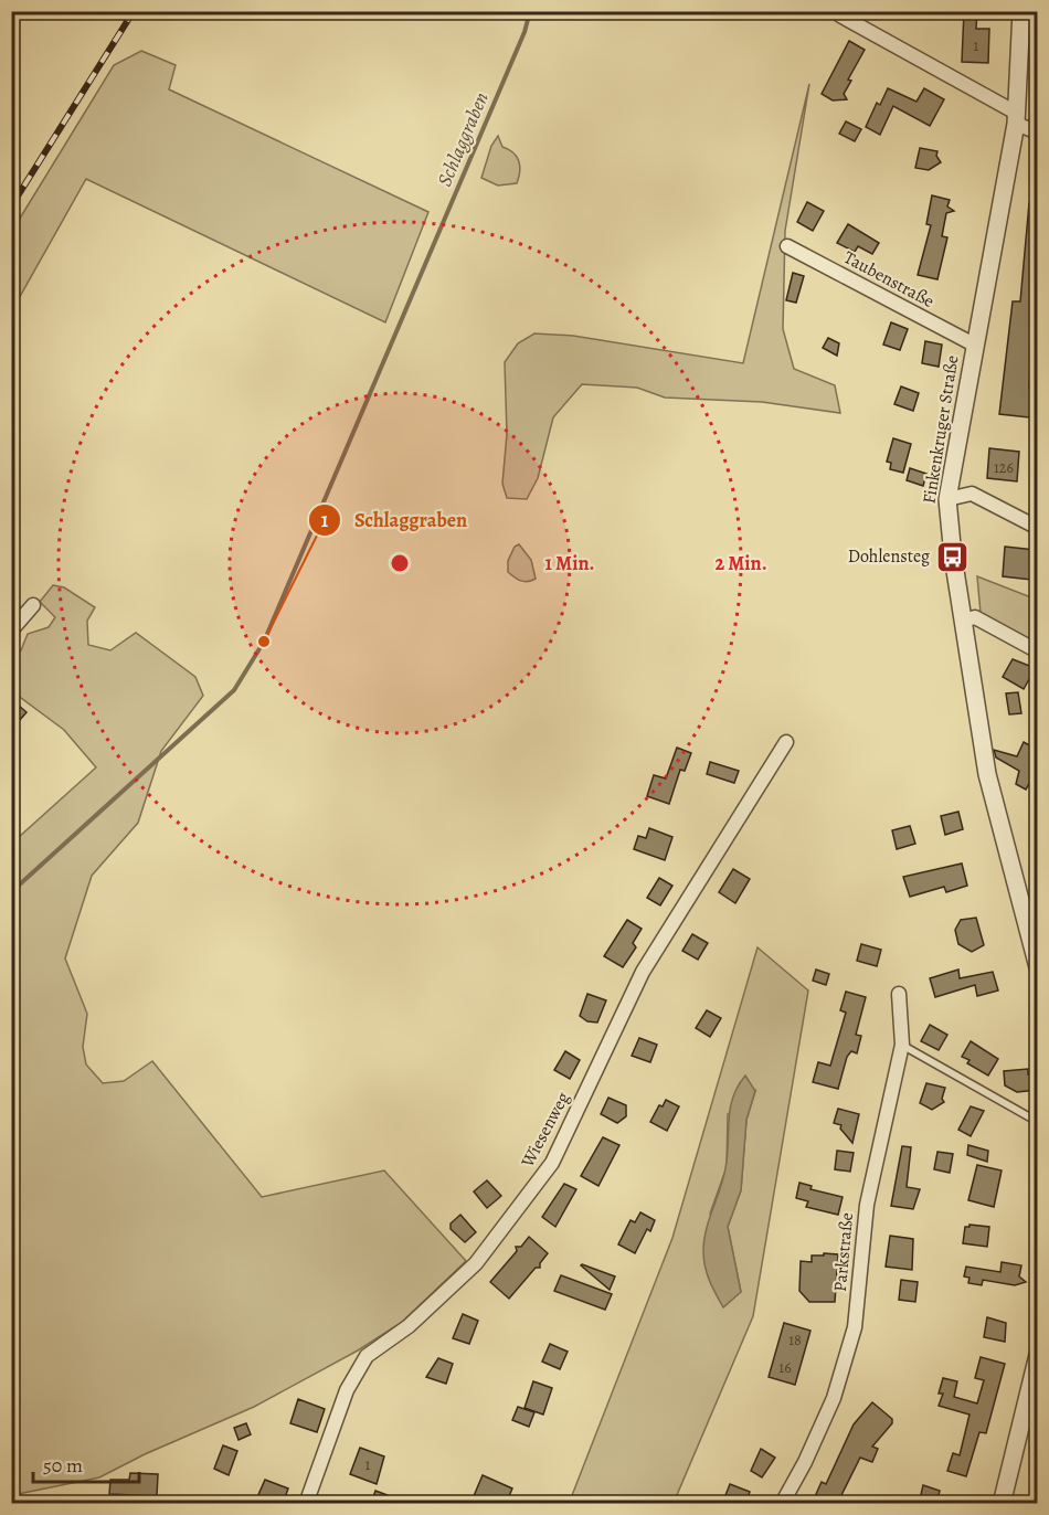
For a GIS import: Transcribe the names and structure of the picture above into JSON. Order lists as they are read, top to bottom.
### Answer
{
  "streets": {
    "street": [
      "Taubenstraße",
      "Finkenkruger Straße",
      "Wiesenweg",
      "Parkstraße"
    ]
  },
  "crossings": [
    ["Taubenstraße", "Finkenkruger Straße"]
  ],
  "water": ["Schlaggraben"],
  "places": {
    "bus stop": ["Dohlensteg"],
    "other": ["Schlaggraben"]
  },
  "house_numbers": [
    "1",
    "126",
    "18",
    "16",
    "1"
  ],
  "scale_bar": "50 m",
  "rings": ["1 Min.", "2 Min."]
}
